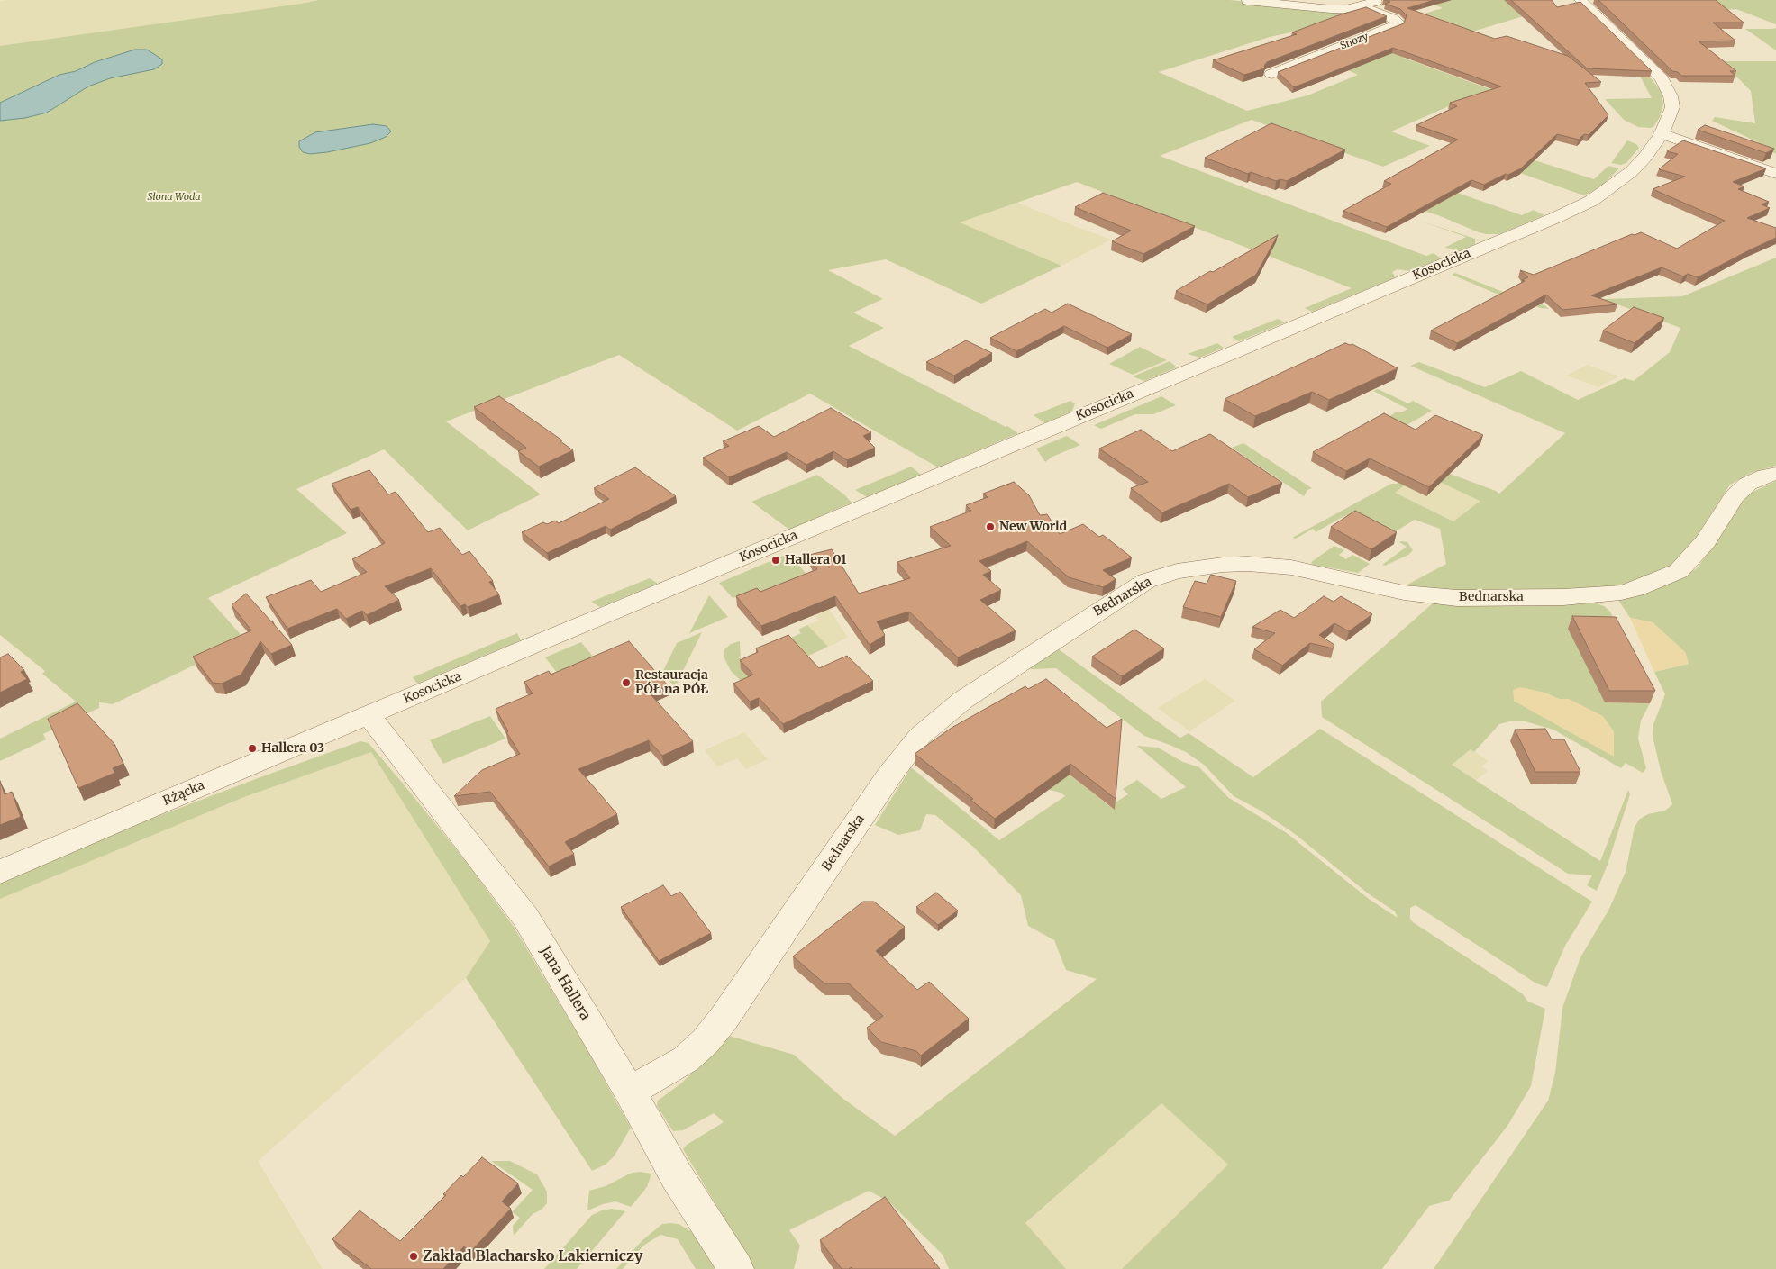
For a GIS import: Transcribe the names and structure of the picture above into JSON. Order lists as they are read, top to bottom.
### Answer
{
  "streets": {
    "street": [
      "Snozy",
      "Kosocicka",
      "Bednarska",
      "Rżącka",
      "Jana Hallera"
    ]
  },
  "crossings": [
    ["Kosocicka", "Rżącka"],
    ["Kosocicka", "Jana Hallera"],
    ["Bednarska", "Jana Hallera"],
    ["Rżącka", "Jana Hallera"]
  ],
  "parks": ["Słona Woda"],
  "places": [
    "New World",
    "Hallera 01",
    "Restauracja PÓŁ na PÓŁ",
    "Hallera 03",
    "Zakład Blacharsko Lakierniczy"
  ]
}
